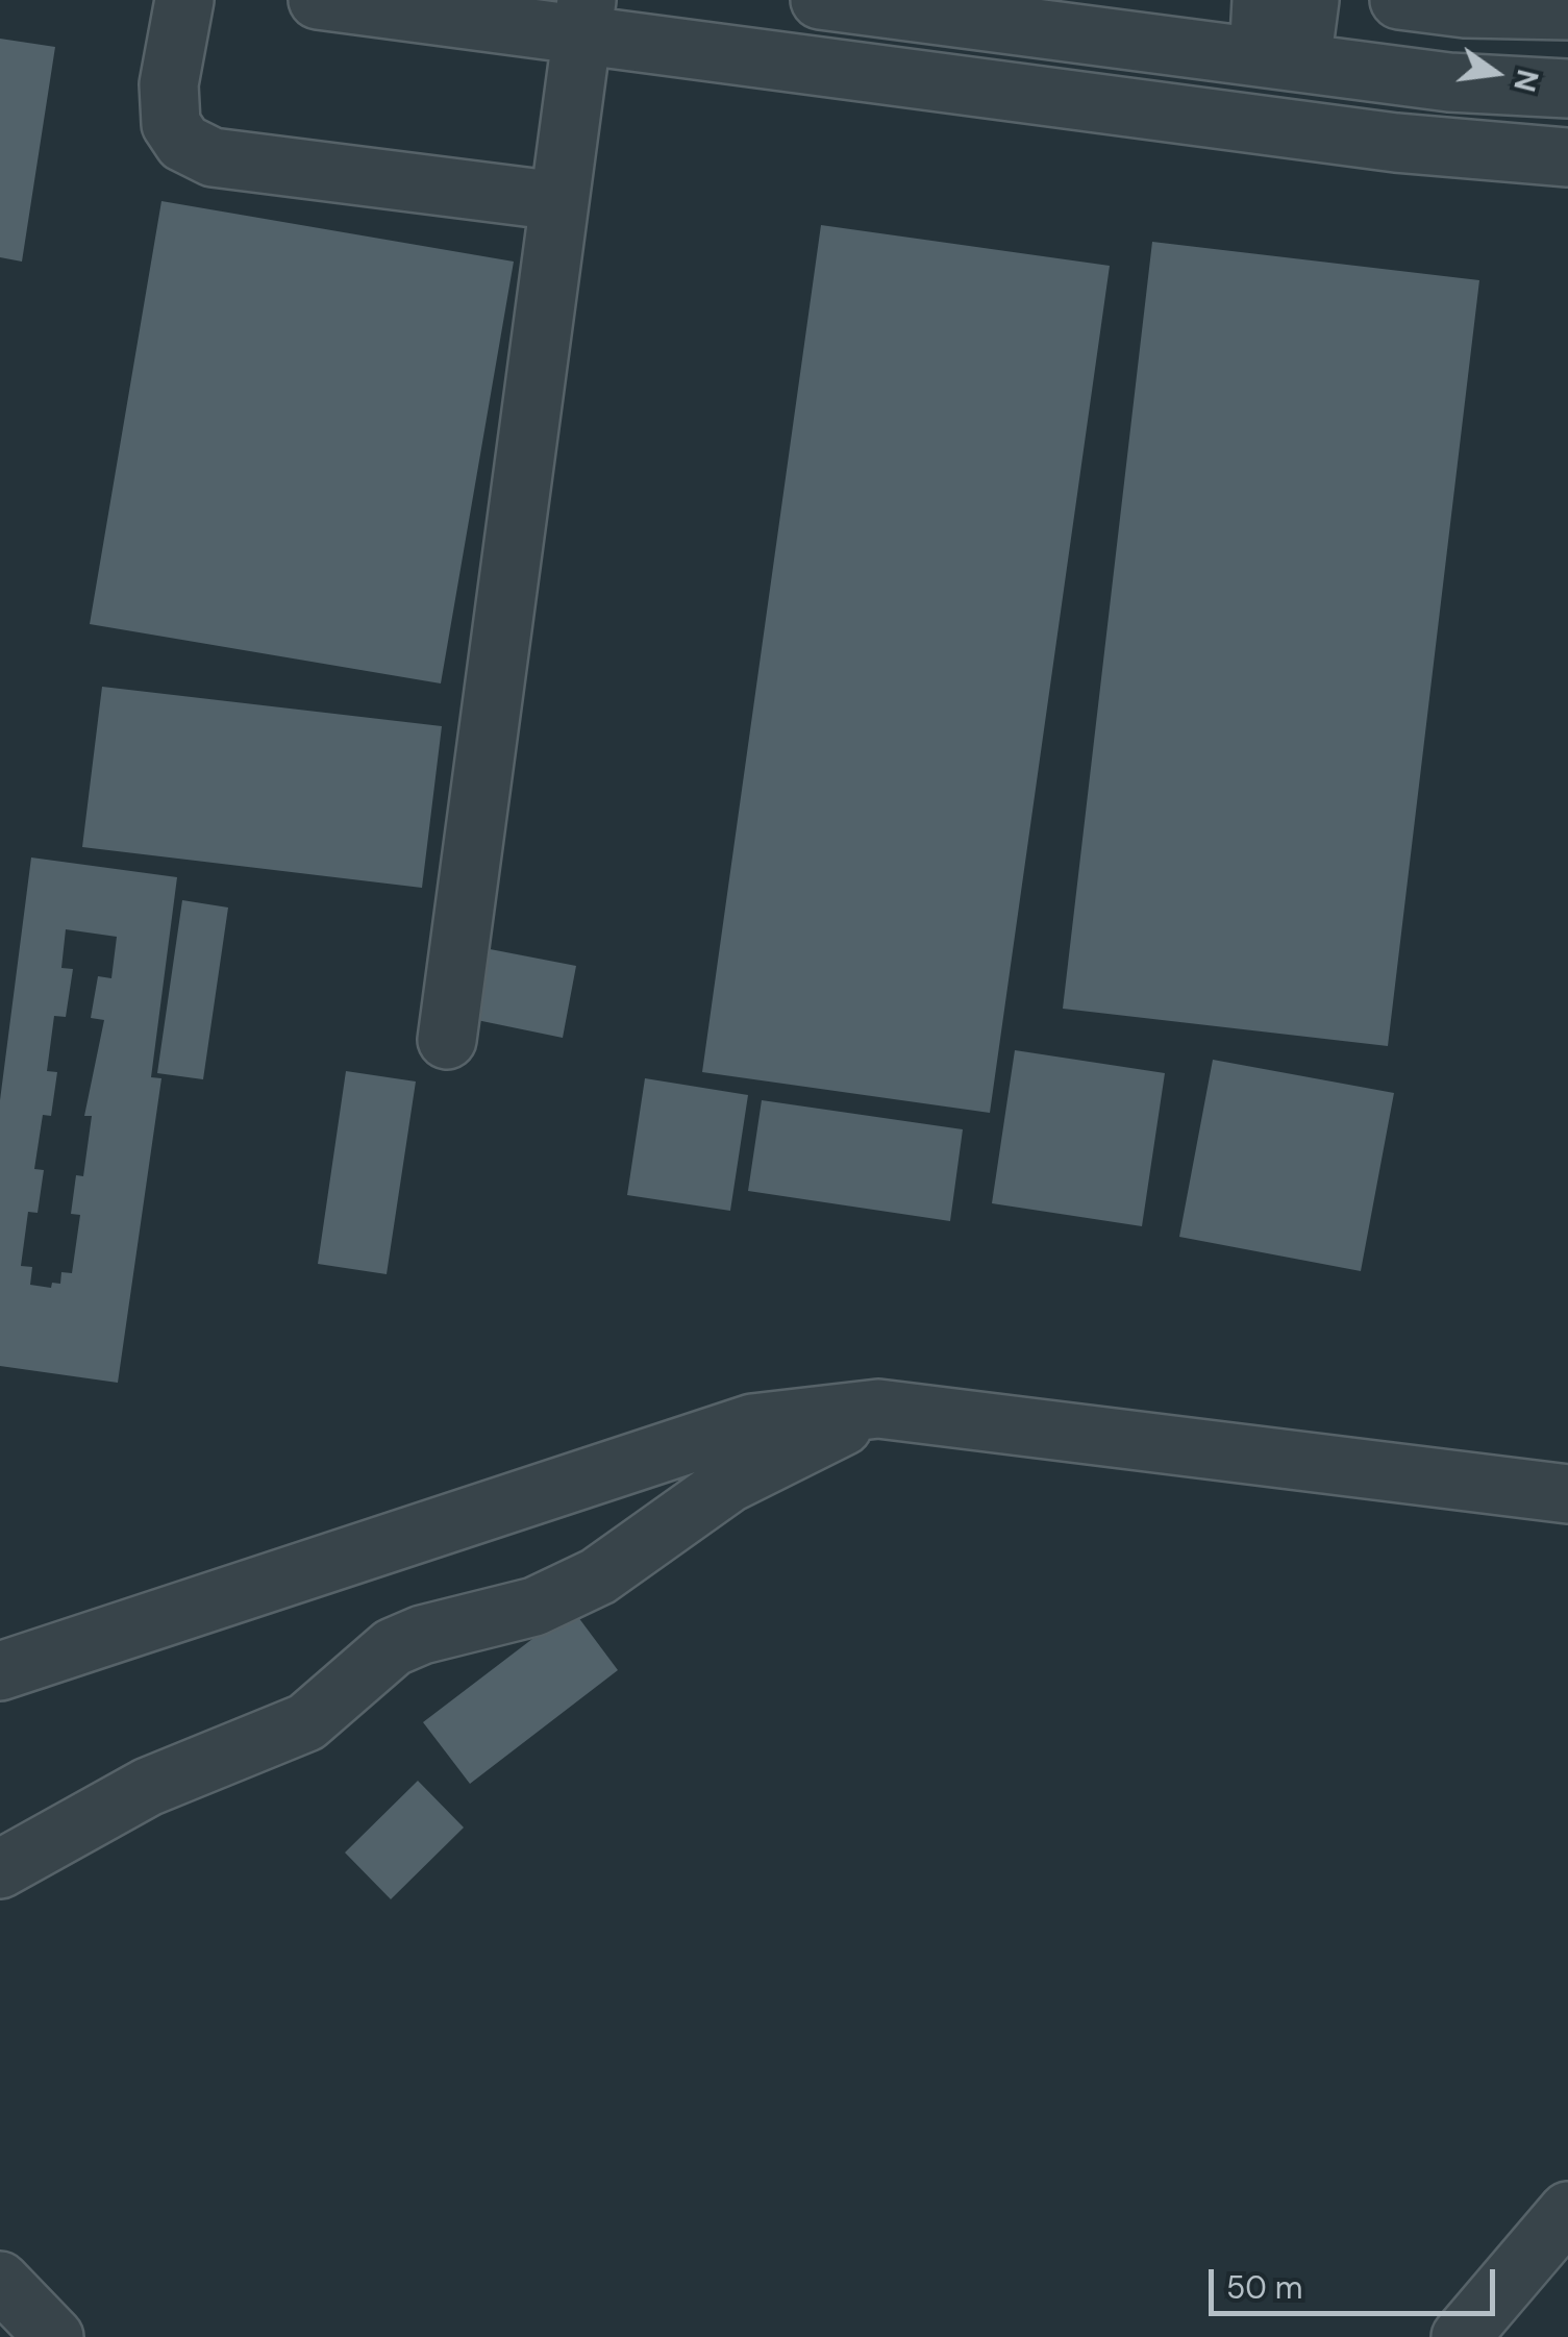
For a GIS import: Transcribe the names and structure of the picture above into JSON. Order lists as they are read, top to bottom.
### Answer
{
  "scale_bar": "50 m",
  "north": "right"
}
